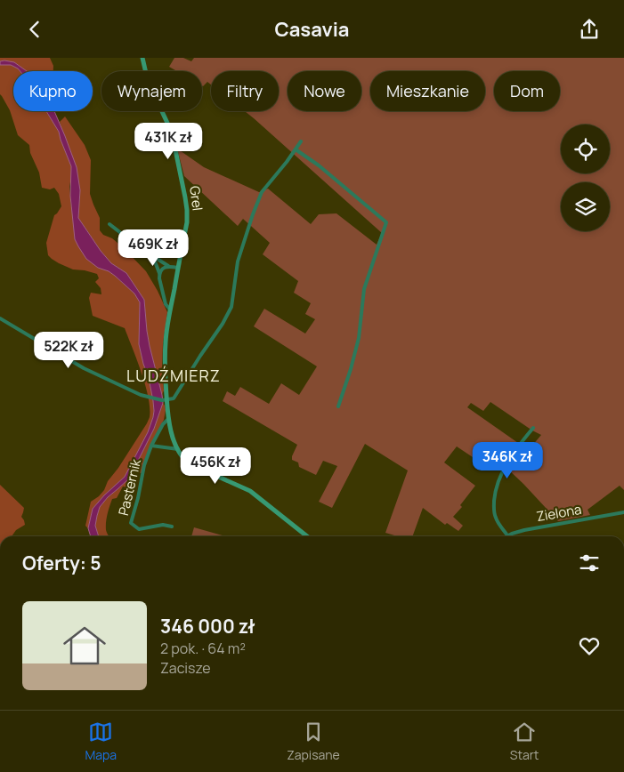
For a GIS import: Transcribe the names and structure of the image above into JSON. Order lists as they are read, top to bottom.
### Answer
{
  "streets": {
    "street": ["Grel", "Pasternik", "Zielona"]
  },
  "crossings": [
    ["Grel", "Pasternik"]
  ],
  "districts": ["LUDŹMIERZ"],
  "page": {
    "header": "Casavia",
    "chip": [
      "Kupno",
      "Wynajem",
      "Filtry",
      "Nowe",
      "Mieszkanie",
      "Dom"
    ],
    "price": [
      "431K zł",
      "469K zł",
      "522K zł",
      "346K zł",
      "456K zł"
    ],
    "heading": "Oferty: 5",
    "list": [
      {
        "name": "346 000 zł",
        "note": "2 pok. · 64 m² · Zacisze"
      }
    ],
    "tabs": ["Mapa", "Zapisane", "Start"]
  }
}
